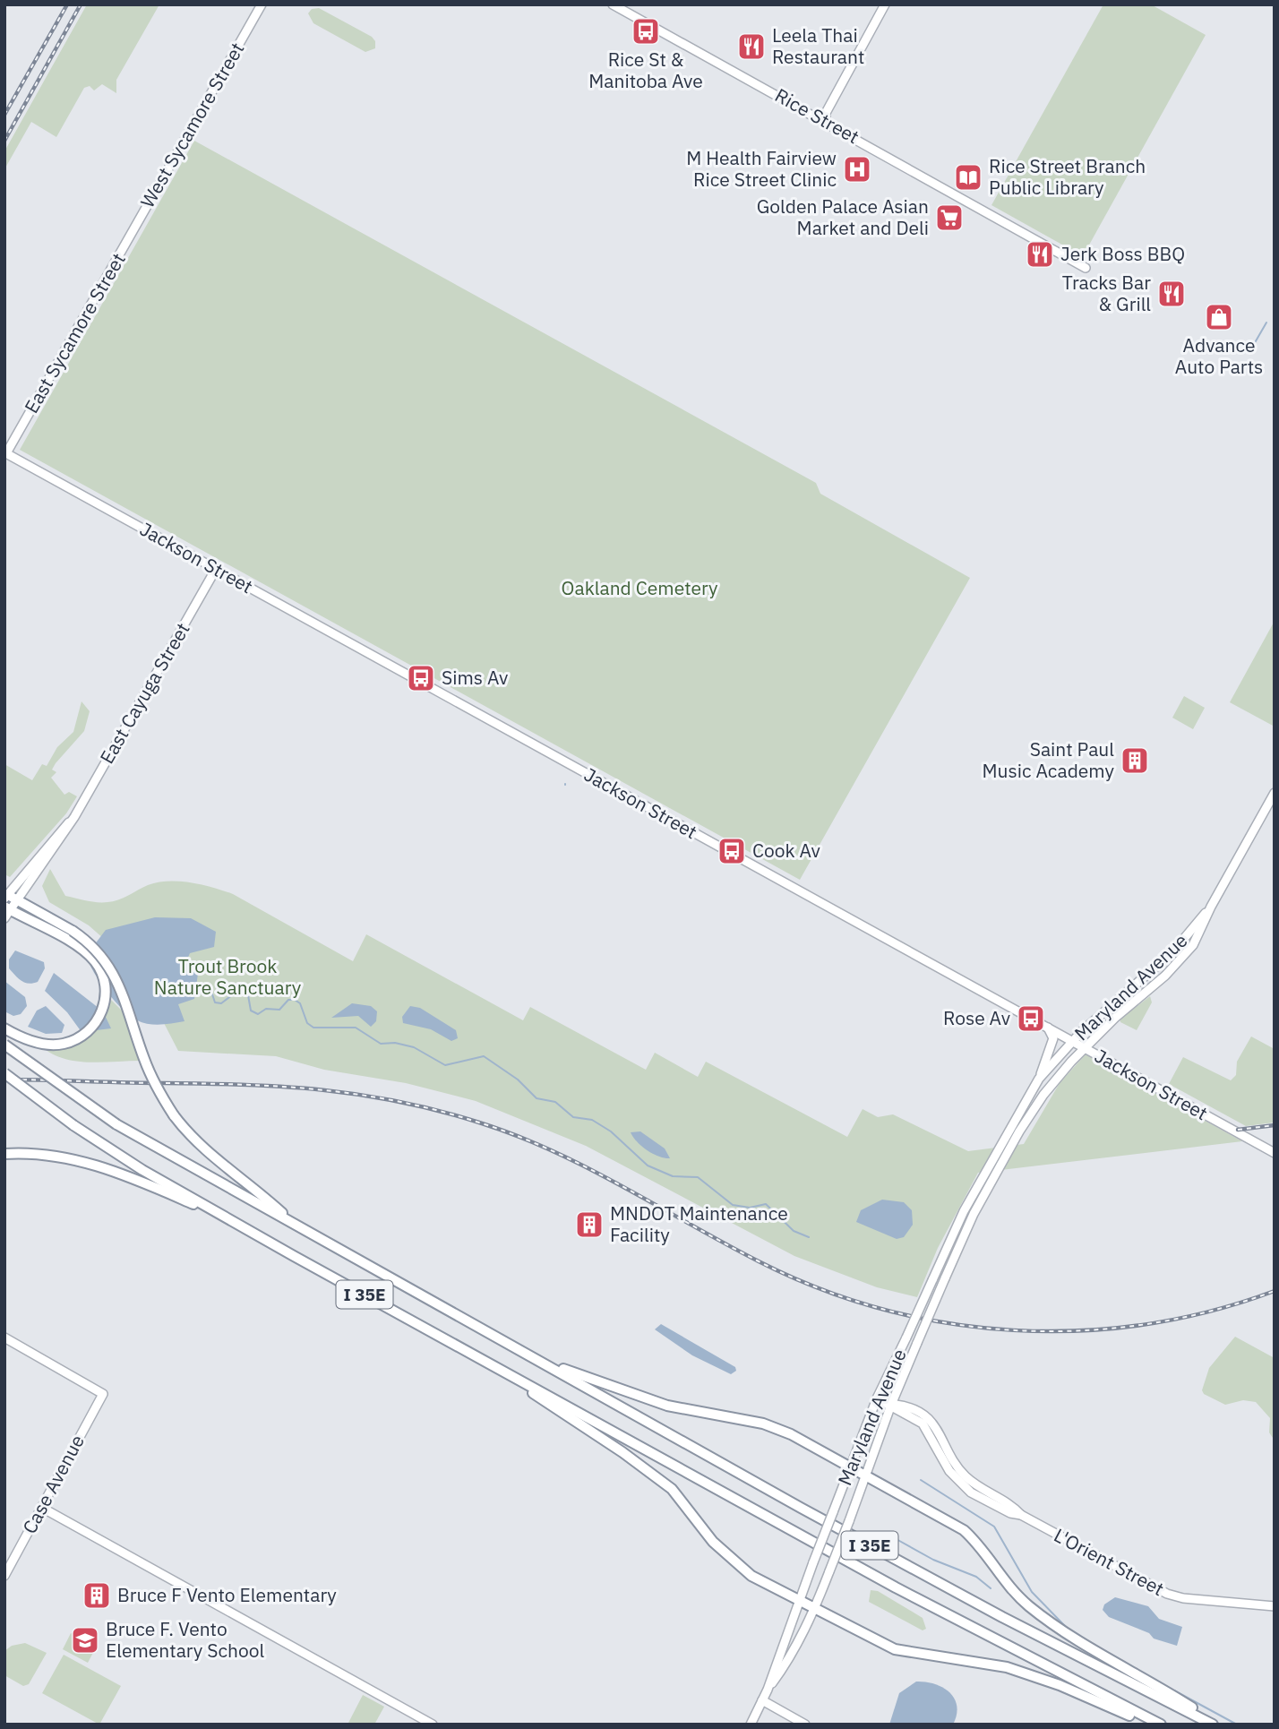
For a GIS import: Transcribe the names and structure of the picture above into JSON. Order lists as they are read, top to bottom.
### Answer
{
  "streets": {
    "highway": ["I 35E"],
    "street": [
      "Rice Street",
      "West Sycamore Street",
      "East Sycamore Street",
      "Jackson Street",
      "East Cayuga Street",
      "Maryland Avenue",
      "Case Avenue",
      "L'Orient Street"
    ]
  },
  "crossings": [
    ["West Sycamore Street", "East Sycamore Street"],
    ["East Sycamore Street", "Jackson Street"],
    ["Jackson Street", "East Cayuga Street"],
    ["Jackson Street", "Maryland Avenue"],
    ["Maryland Avenue", "L'Orient Street"]
  ],
  "parks": ["Oakland Cemetery", "Trout Brook Nature Sanctuary"],
  "places": {
    "bus stop": [
      "Rice St & Manitoba Ave",
      "Sims Av",
      "Cook Av",
      "Rose Av"
    ],
    "restaurant": ["Leela Thai Restaurant", "Jerk Boss BBQ", "Tracks Bar & Grill"],
    "hospital": ["M Health Fairview Rice Street Clinic"],
    "library": ["Rice Street Branch Public Library"],
    "supermarket": ["Golden Palace Asian Market and Deli"],
    "shop": ["Advance Auto Parts"],
    "building": ["Saint Paul Music Academy", "MNDOT Maintenance Facility", "Bruce F Vento Elementary"],
    "school or university": ["Bruce F. Vento Elementary School"]
  }
}
